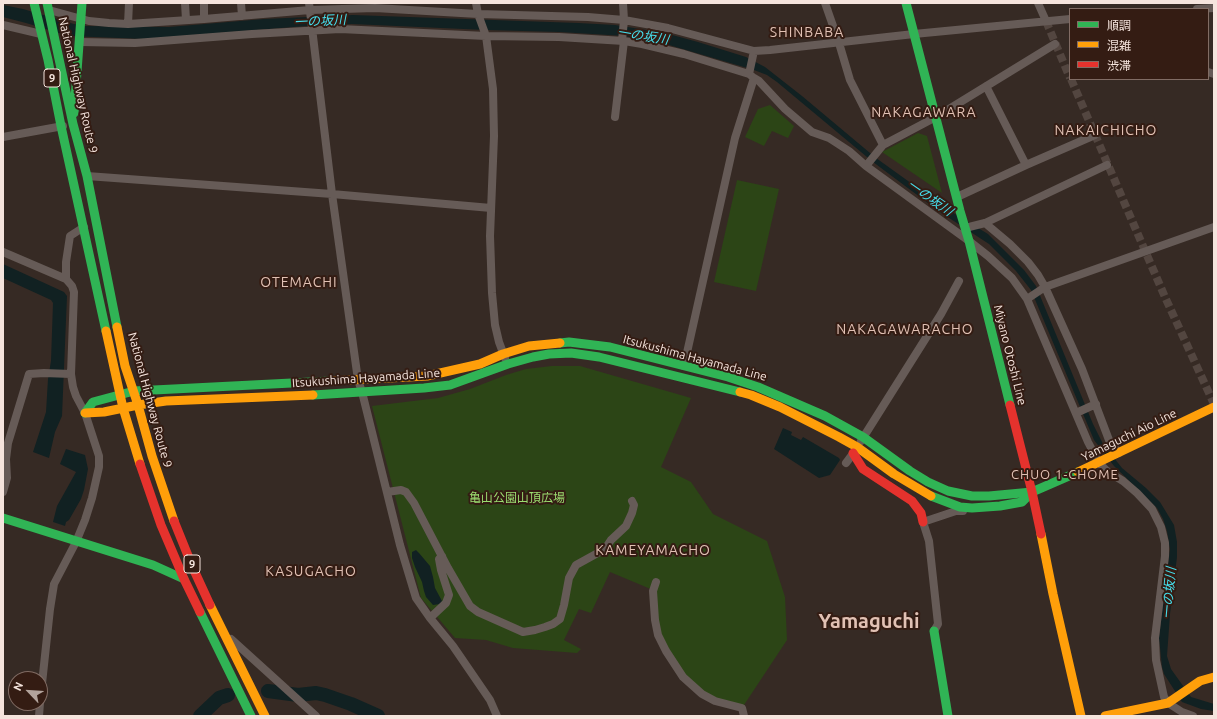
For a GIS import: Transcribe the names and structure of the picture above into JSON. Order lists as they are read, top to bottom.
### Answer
{
  "streets": {
    "main road": [
      "9",
      "National Highway Route 9",
      "Miyano Otoshi Line",
      "Itsukushima Hayamada Line",
      "Yamaguchi Aio Line"
    ]
  },
  "crossings": [
    ["National Highway Route 9", "Itsukushima Hayamada Line"],
    ["Miyano Otoshi Line", "Itsukushima Hayamada Line"],
    ["Miyano Otoshi Line", "Yamaguchi Aio Line"],
    ["Itsukushima Hayamada Line", "Yamaguchi Aio Line"]
  ],
  "districts": [
    "SHINBABA",
    "NAKAGAWARA",
    "NAKAICHICHO",
    "OTEMACHI",
    "NAKAGAWARACHO",
    "CHUO 1-CHOME",
    "KAMEYAMACHO",
    "KASUGACHO",
    "Yamaguchi"
  ],
  "water": ["一の坂川"],
  "parks": ["亀山公園山頂広場"],
  "legend": ["順調", "混雑", "渋滞"],
  "north": "top left"
}
